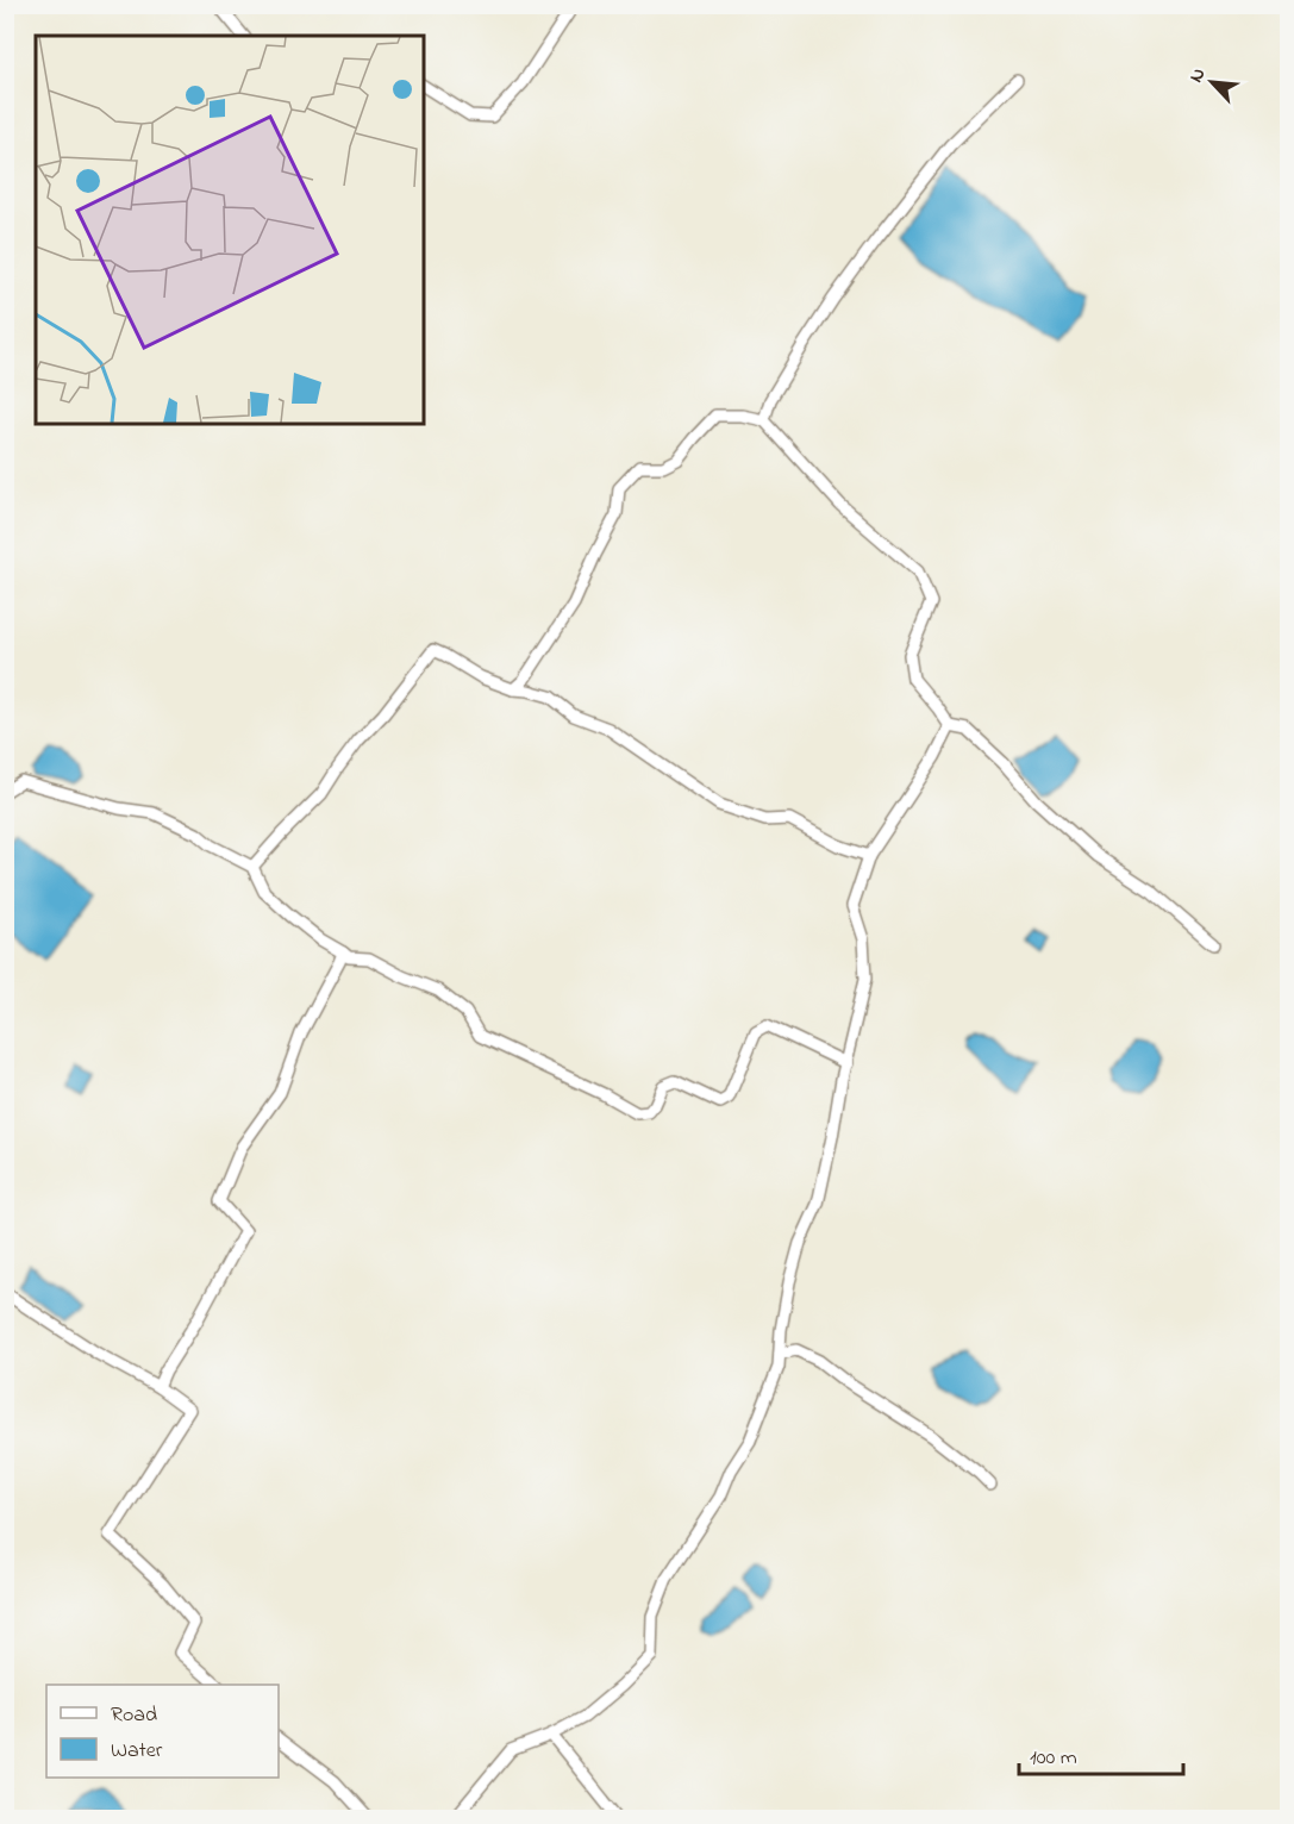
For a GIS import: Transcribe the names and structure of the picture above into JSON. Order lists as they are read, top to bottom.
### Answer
{
  "legend": ["Road", "Water"],
  "scale_bar": "100 m",
  "north": "top left"
}
